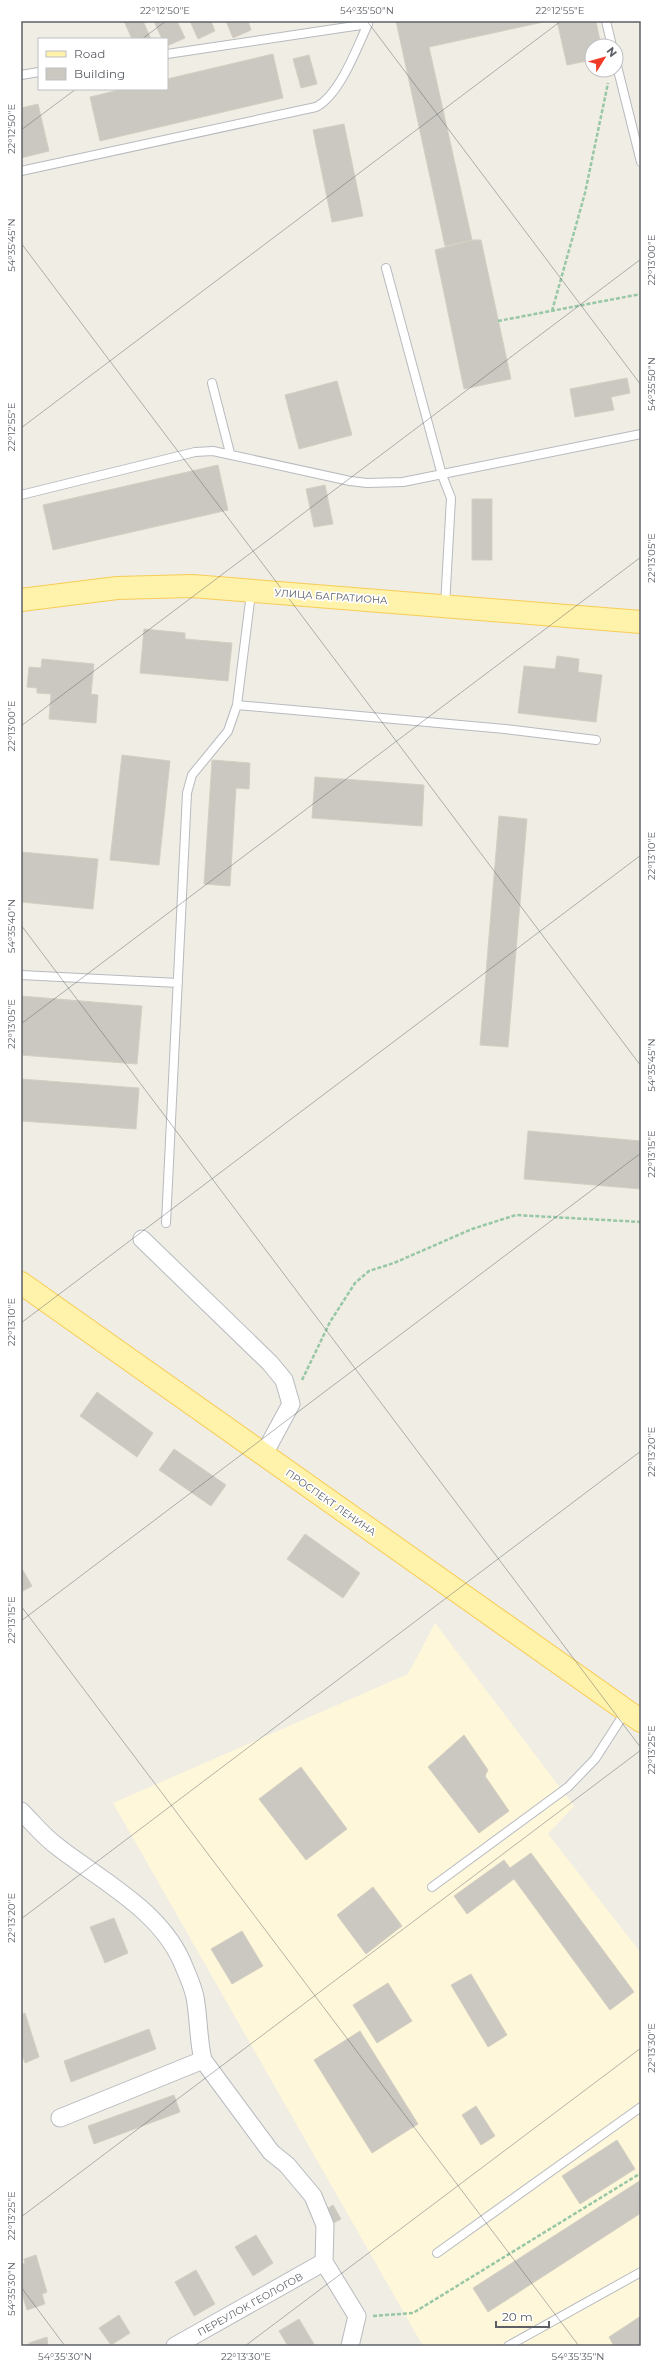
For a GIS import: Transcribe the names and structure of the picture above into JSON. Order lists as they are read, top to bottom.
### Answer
{
  "streets": {
    "main road": ["УЛИЦА БАГРАТИОНА", "ПРОСПЕКТ ЛЕНИНА"],
    "street": ["ПЕРЕУЛОК ГЕОЛОГОВ"]
  },
  "legend": ["Road", "Building"],
  "scale_bar": "20 m",
  "north": "top right",
  "coordinates": [
    "22°12'50\"E",
    "54°35'50\"N",
    "22°12'55\"E",
    "54°35'45\"N",
    "22°13'00\"E",
    "22°13'05\"E",
    "22°13'10\"E",
    "54°35'40\"N",
    "22°13'15\"E",
    "22°13'20\"E",
    "22°13'25\"E",
    "22°13'30\"E",
    "54°35'30\"N",
    "54°35'35\"N"
  ]
}
